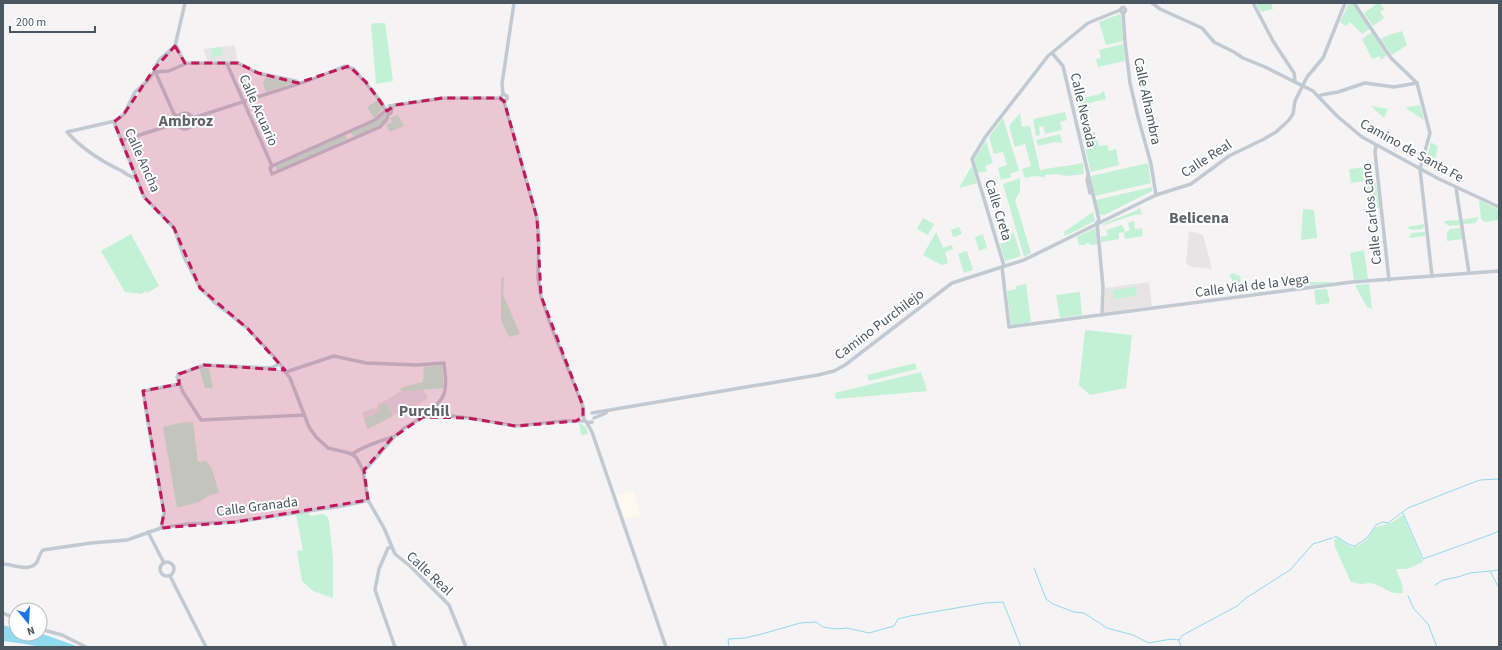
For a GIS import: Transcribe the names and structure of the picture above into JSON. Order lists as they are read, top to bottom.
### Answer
{
  "streets": {
    "street": [
      "Calle Alhambra",
      "Calle Acuario",
      "Calle Nevada",
      "Camino de Santa Fe",
      "Calle Real",
      "Calle Ancha",
      "Calle Creta",
      "Calle Carlos Cano",
      "Calle Vial de la Vega",
      "Camino Purchilejo",
      "Calle Granada"
    ]
  },
  "crossings": [
    ["Calle Alhambra", "Calle Real"],
    ["Calle Nevada", "Calle Real"],
    ["Calle Nevada", "Calle Creta"],
    ["Calle Nevada", "Calle Vial de la Vega"],
    ["Calle Nevada", "Camino Purchilejo"],
    ["Camino de Santa Fe", "Calle Real"],
    ["Camino de Santa Fe", "Calle Carlos Cano"],
    ["Calle Real", "Camino Purchilejo"],
    ["Calle Real", "Calle Granada"],
    ["Calle Creta", "Calle Vial de la Vega"],
    ["Calle Creta", "Camino Purchilejo"],
    ["Calle Carlos Cano", "Calle Vial de la Vega"]
  ],
  "districts": ["Ambroz", "Belicena", "Purchil"],
  "scale_bar": "200 m",
  "north": "bottom"
}
